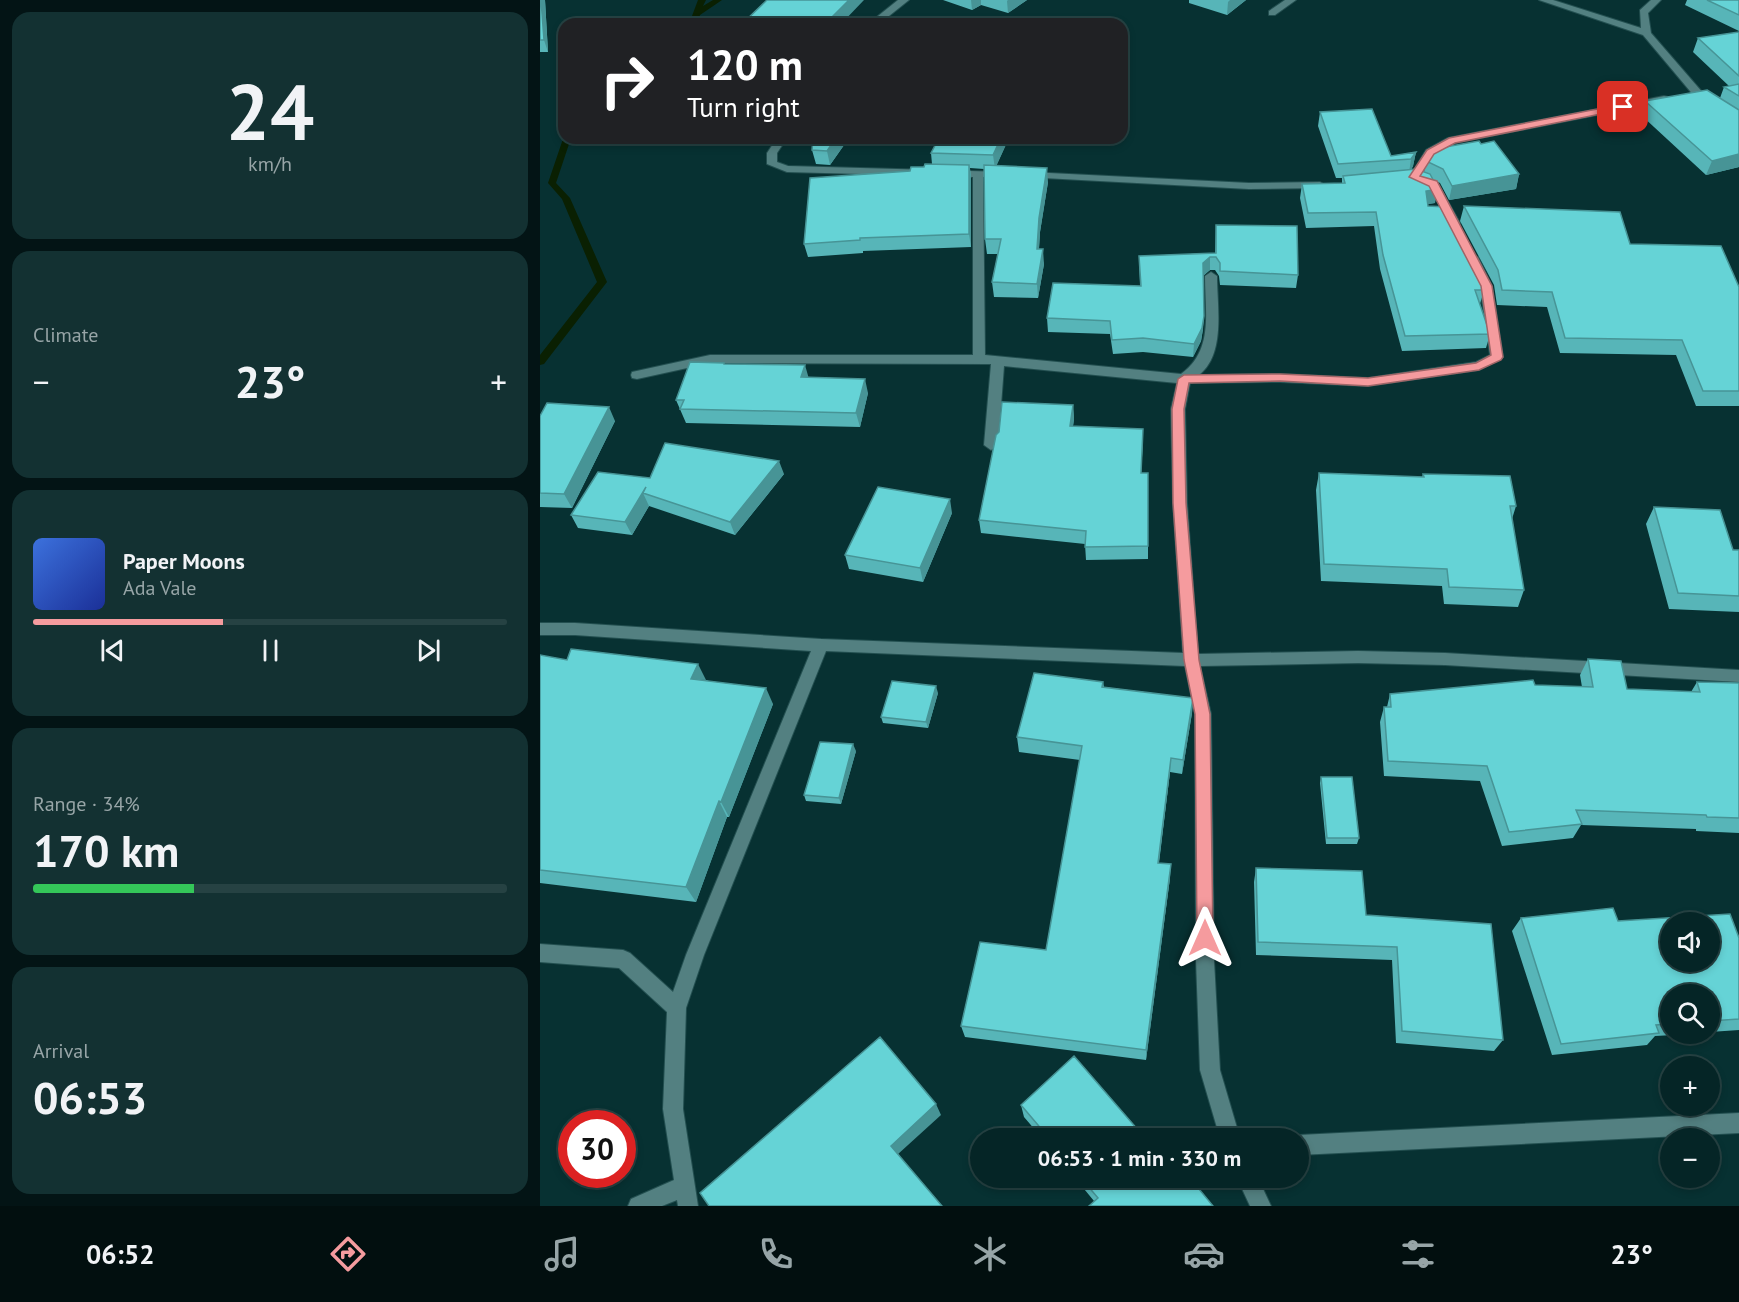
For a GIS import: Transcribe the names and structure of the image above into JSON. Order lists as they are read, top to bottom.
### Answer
{
  "page": {
    "tile": [
      ["24", "km/h"],
      "Climate",
      ["Range · 34%", "170 km"],
      ["Arrival", "06:53"]
    ],
    "turn": ["120 m", "Turn right"],
    "heat": ["−", "23°", "+"],
    "song": ["Paper Moons", "Ada Vale"],
    "map_buttons": ["+", "−"],
    "limit": "30",
    "trip": "06:53 · 1 min · 330 m",
    "tabs": ["06:52", "23°"]
  }
}
